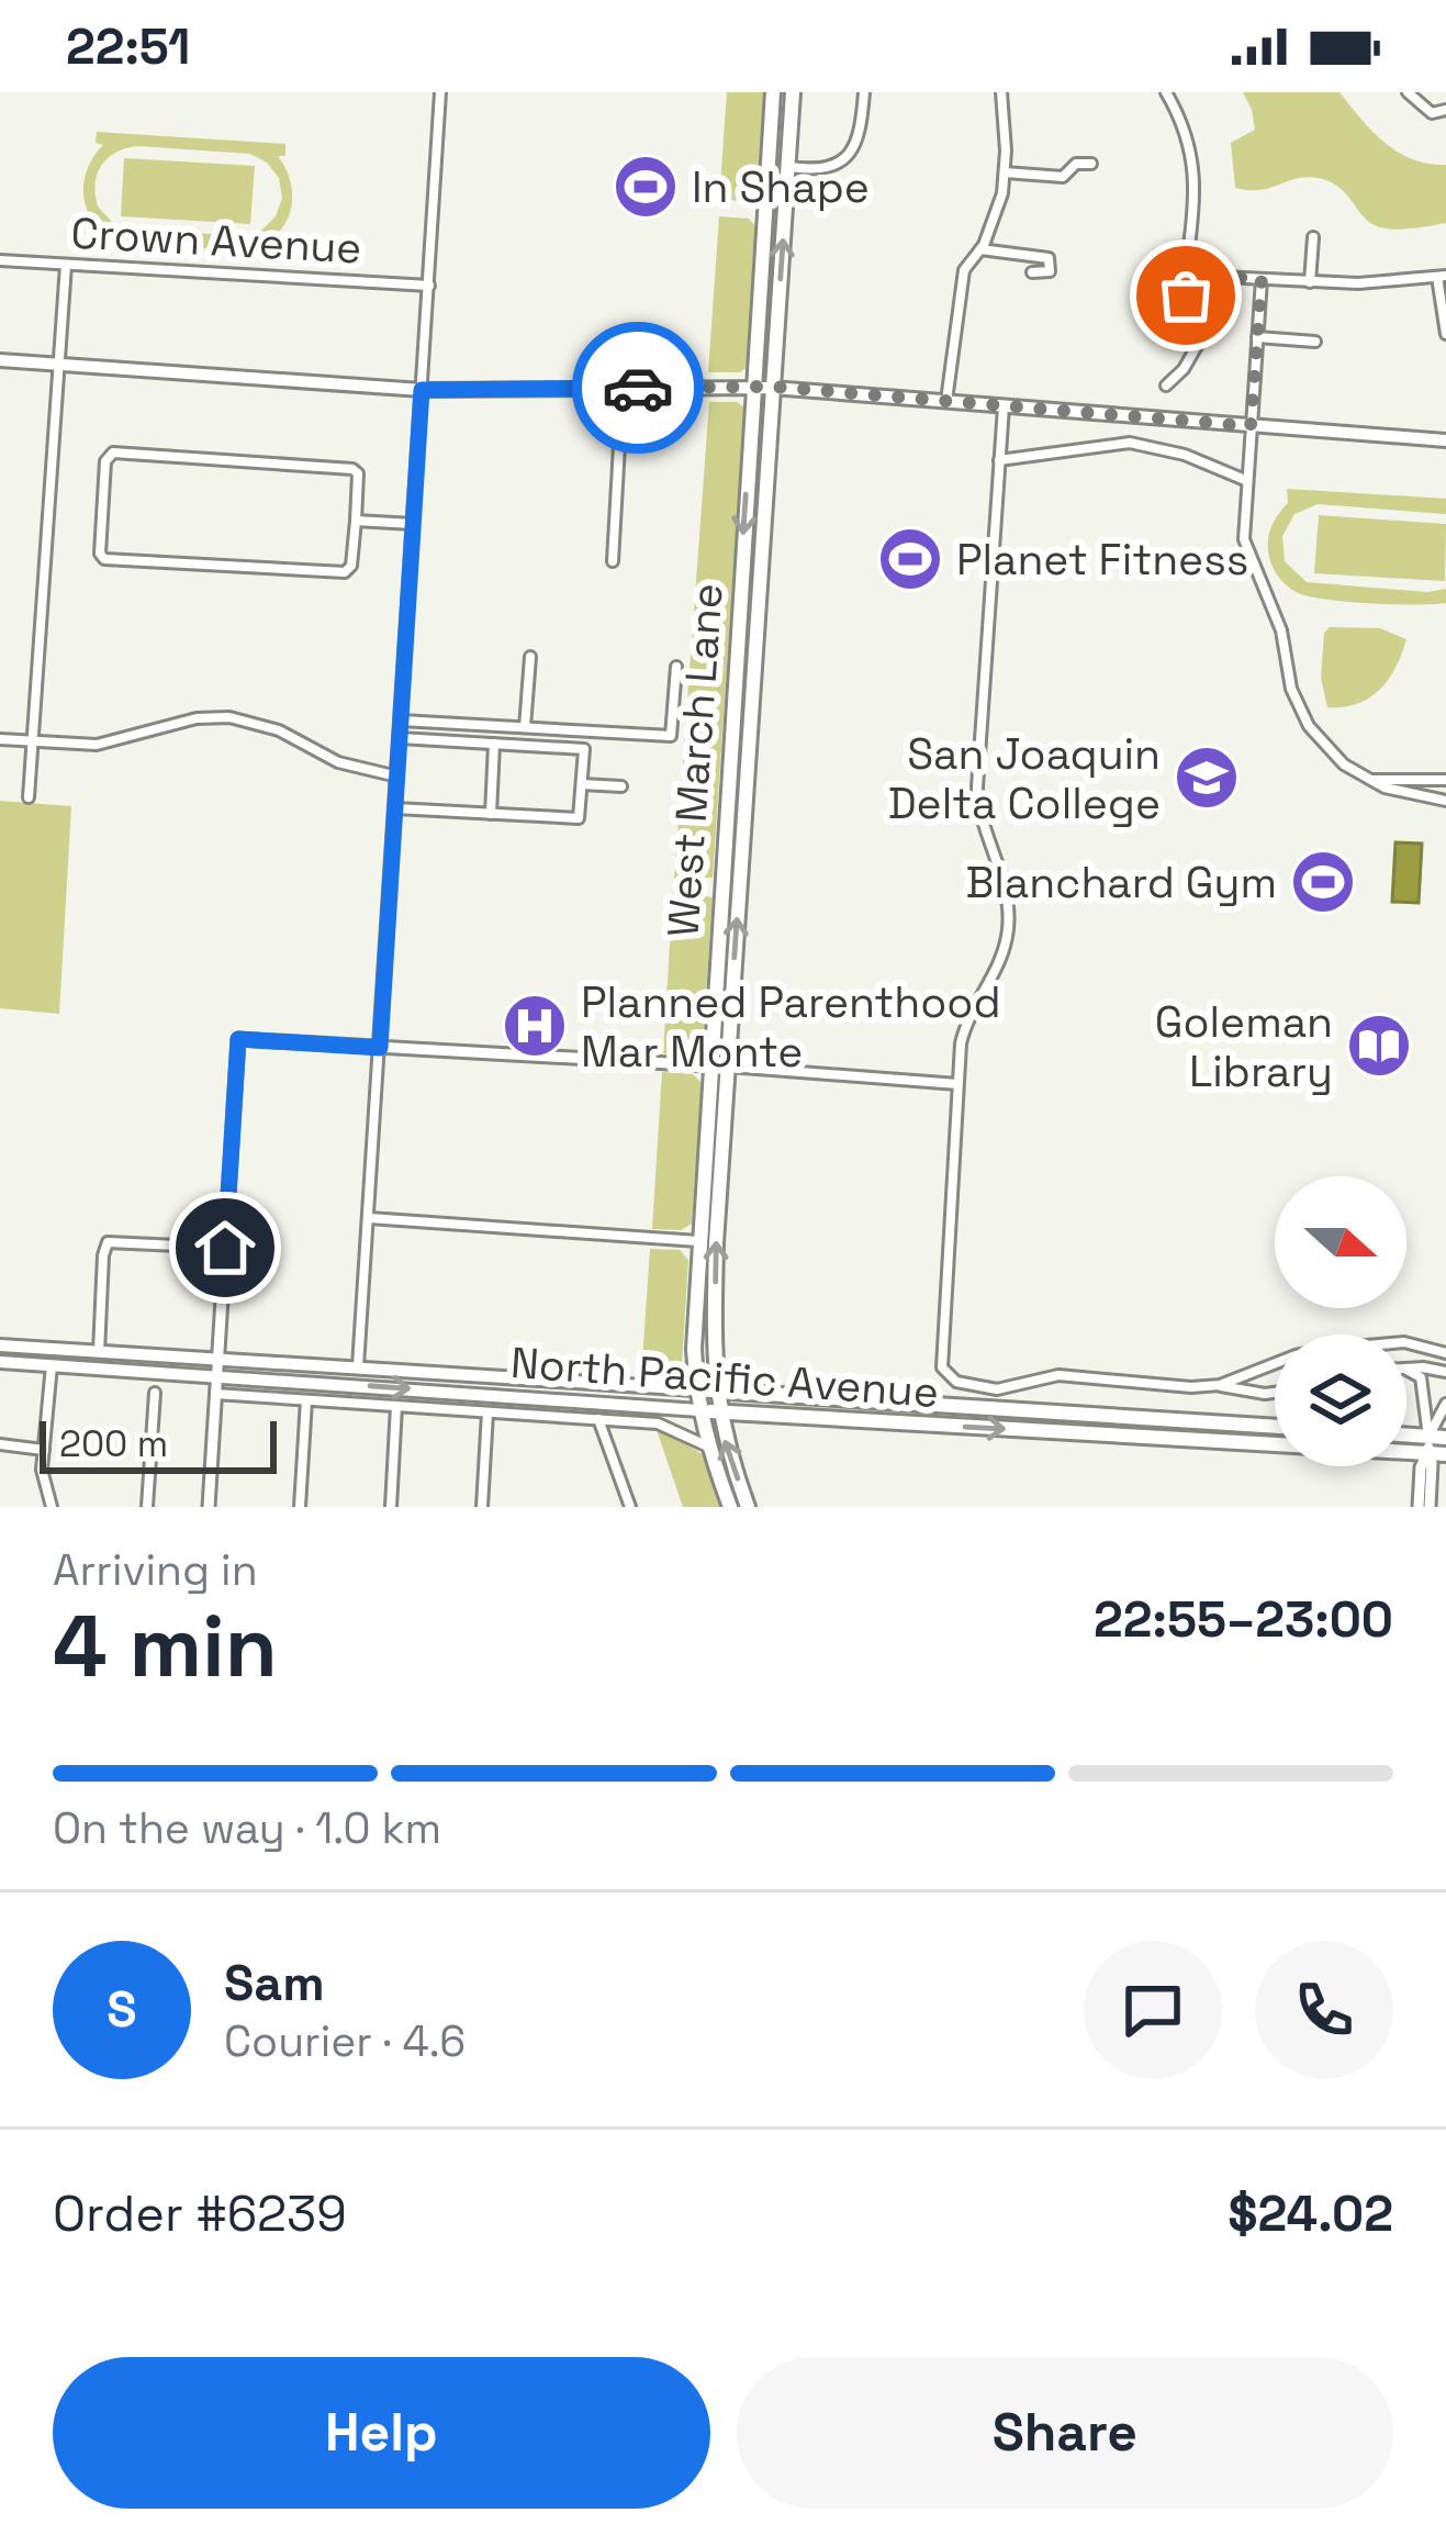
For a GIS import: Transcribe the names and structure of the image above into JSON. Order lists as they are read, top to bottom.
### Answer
{
  "streets": {
    "main road": ["West March Lane", "North Pacific Avenue"],
    "street": ["Crown Avenue"]
  },
  "crossings": [
    ["West March Lane", "North Pacific Avenue"]
  ],
  "places": {
    "sports": ["In Shape", "Planet Fitness", "Blanchard Gym"],
    "school or university": ["San Joaquin Delta College"],
    "hospital": ["Planned Parenthood Mar Monte"],
    "library": ["Goleman Library"]
  },
  "scale_bar": "200 m",
  "north": "right",
  "page": {
    "status": "22:51",
    "scale": "200 m",
    "heading": ["4 min", "Arriving in", "22:55–23:00"],
    "panel": [
      "Sam",
      "Courier · 4.6",
      "Order #6239",
      "$24.02"
    ],
    "bar": "On the way · 1.0 km",
    "round": "S",
    "buttons": ["Help", "Share"]
  }
}
